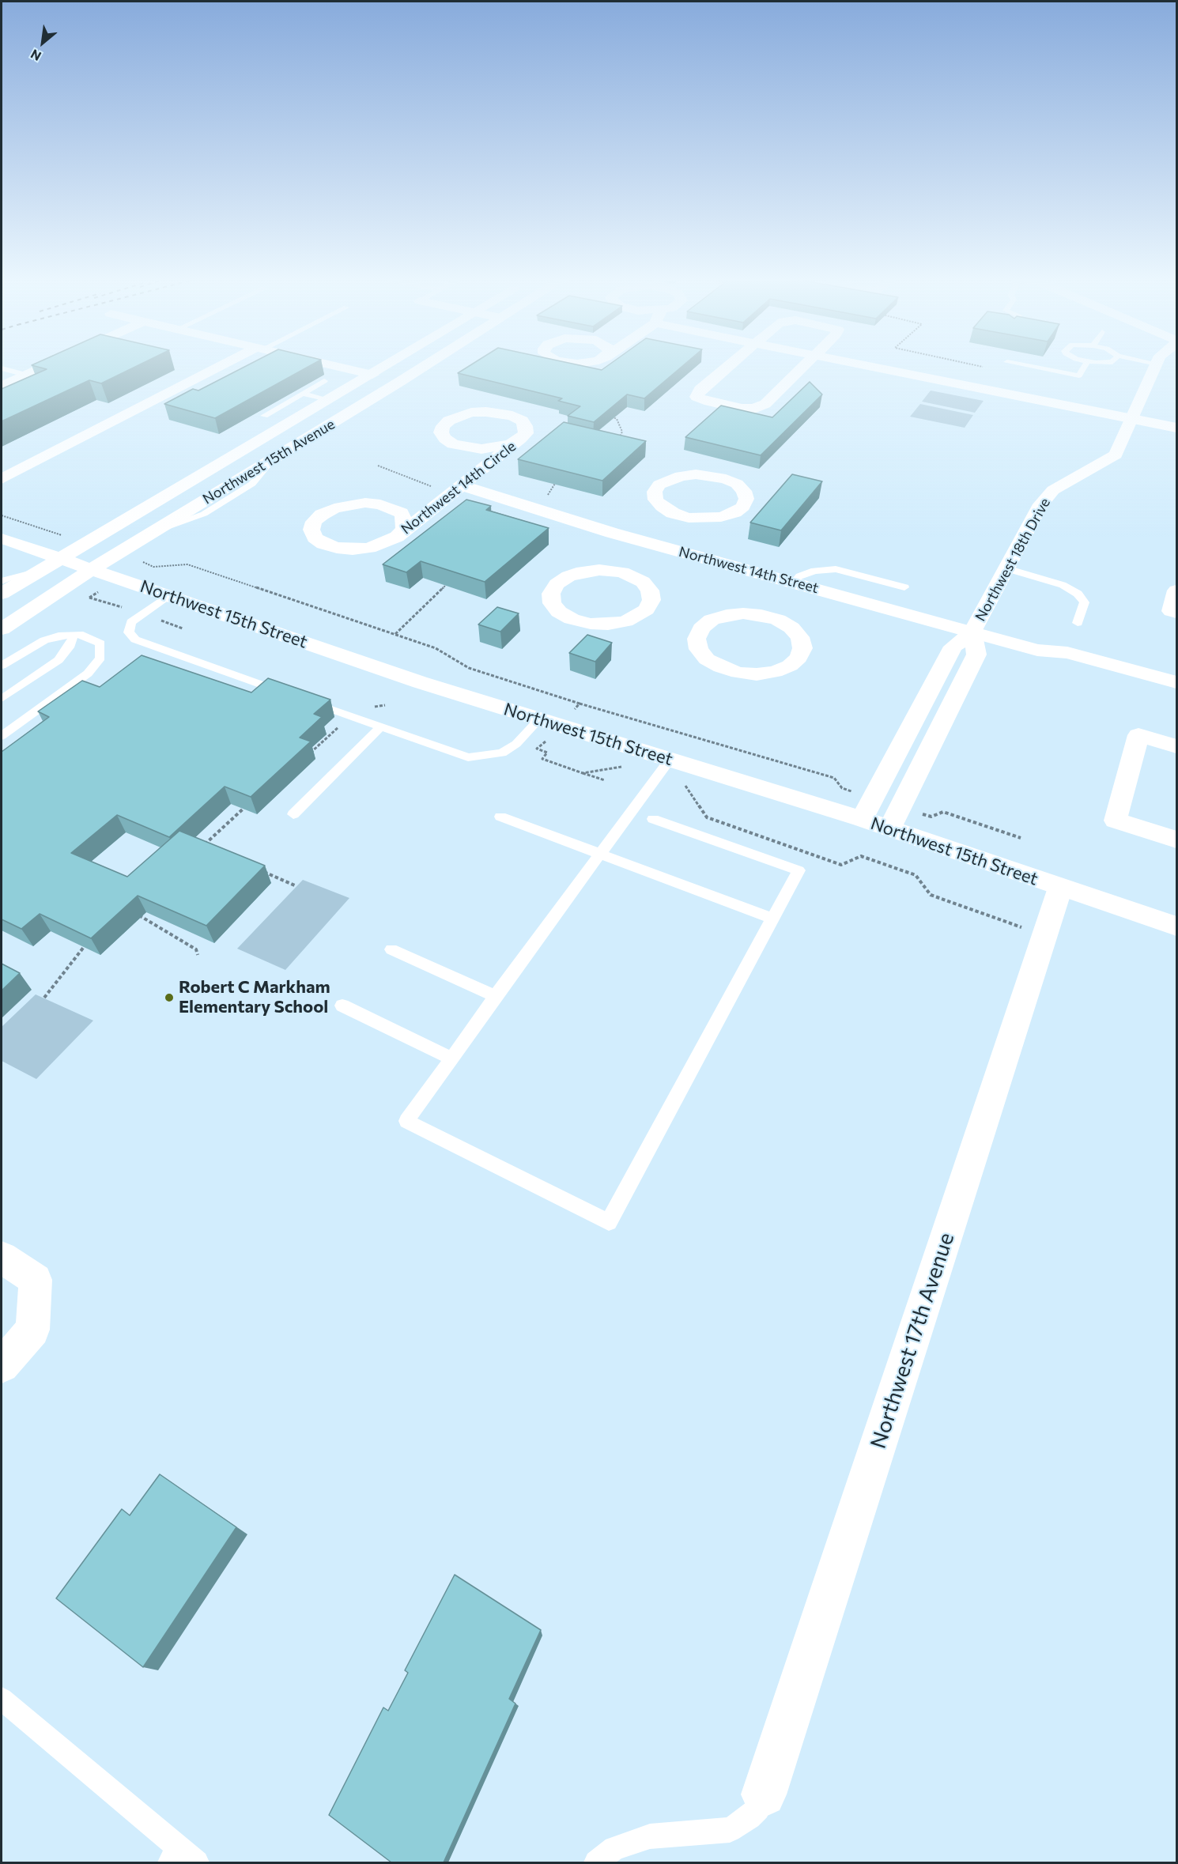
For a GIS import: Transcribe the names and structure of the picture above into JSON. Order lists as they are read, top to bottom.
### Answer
{
  "streets": {
    "street": [
      "Northwest 15th Avenue",
      "Northwest 14th Circle",
      "Northwest 18th Drive",
      "Northwest 14th Street",
      "Northwest 15th Street",
      "Northwest 17th Avenue"
    ]
  },
  "crossings": [
    ["Northwest 15th Avenue", "Northwest 15th Street"],
    ["Northwest 14th Circle", "Northwest 14th Street"],
    ["Northwest 18th Drive", "Northwest 14th Street"],
    ["Northwest 15th Street", "Northwest 17th Avenue"]
  ],
  "places": ["Robert C Markham Elementary School"],
  "north": "bottom left"
}
